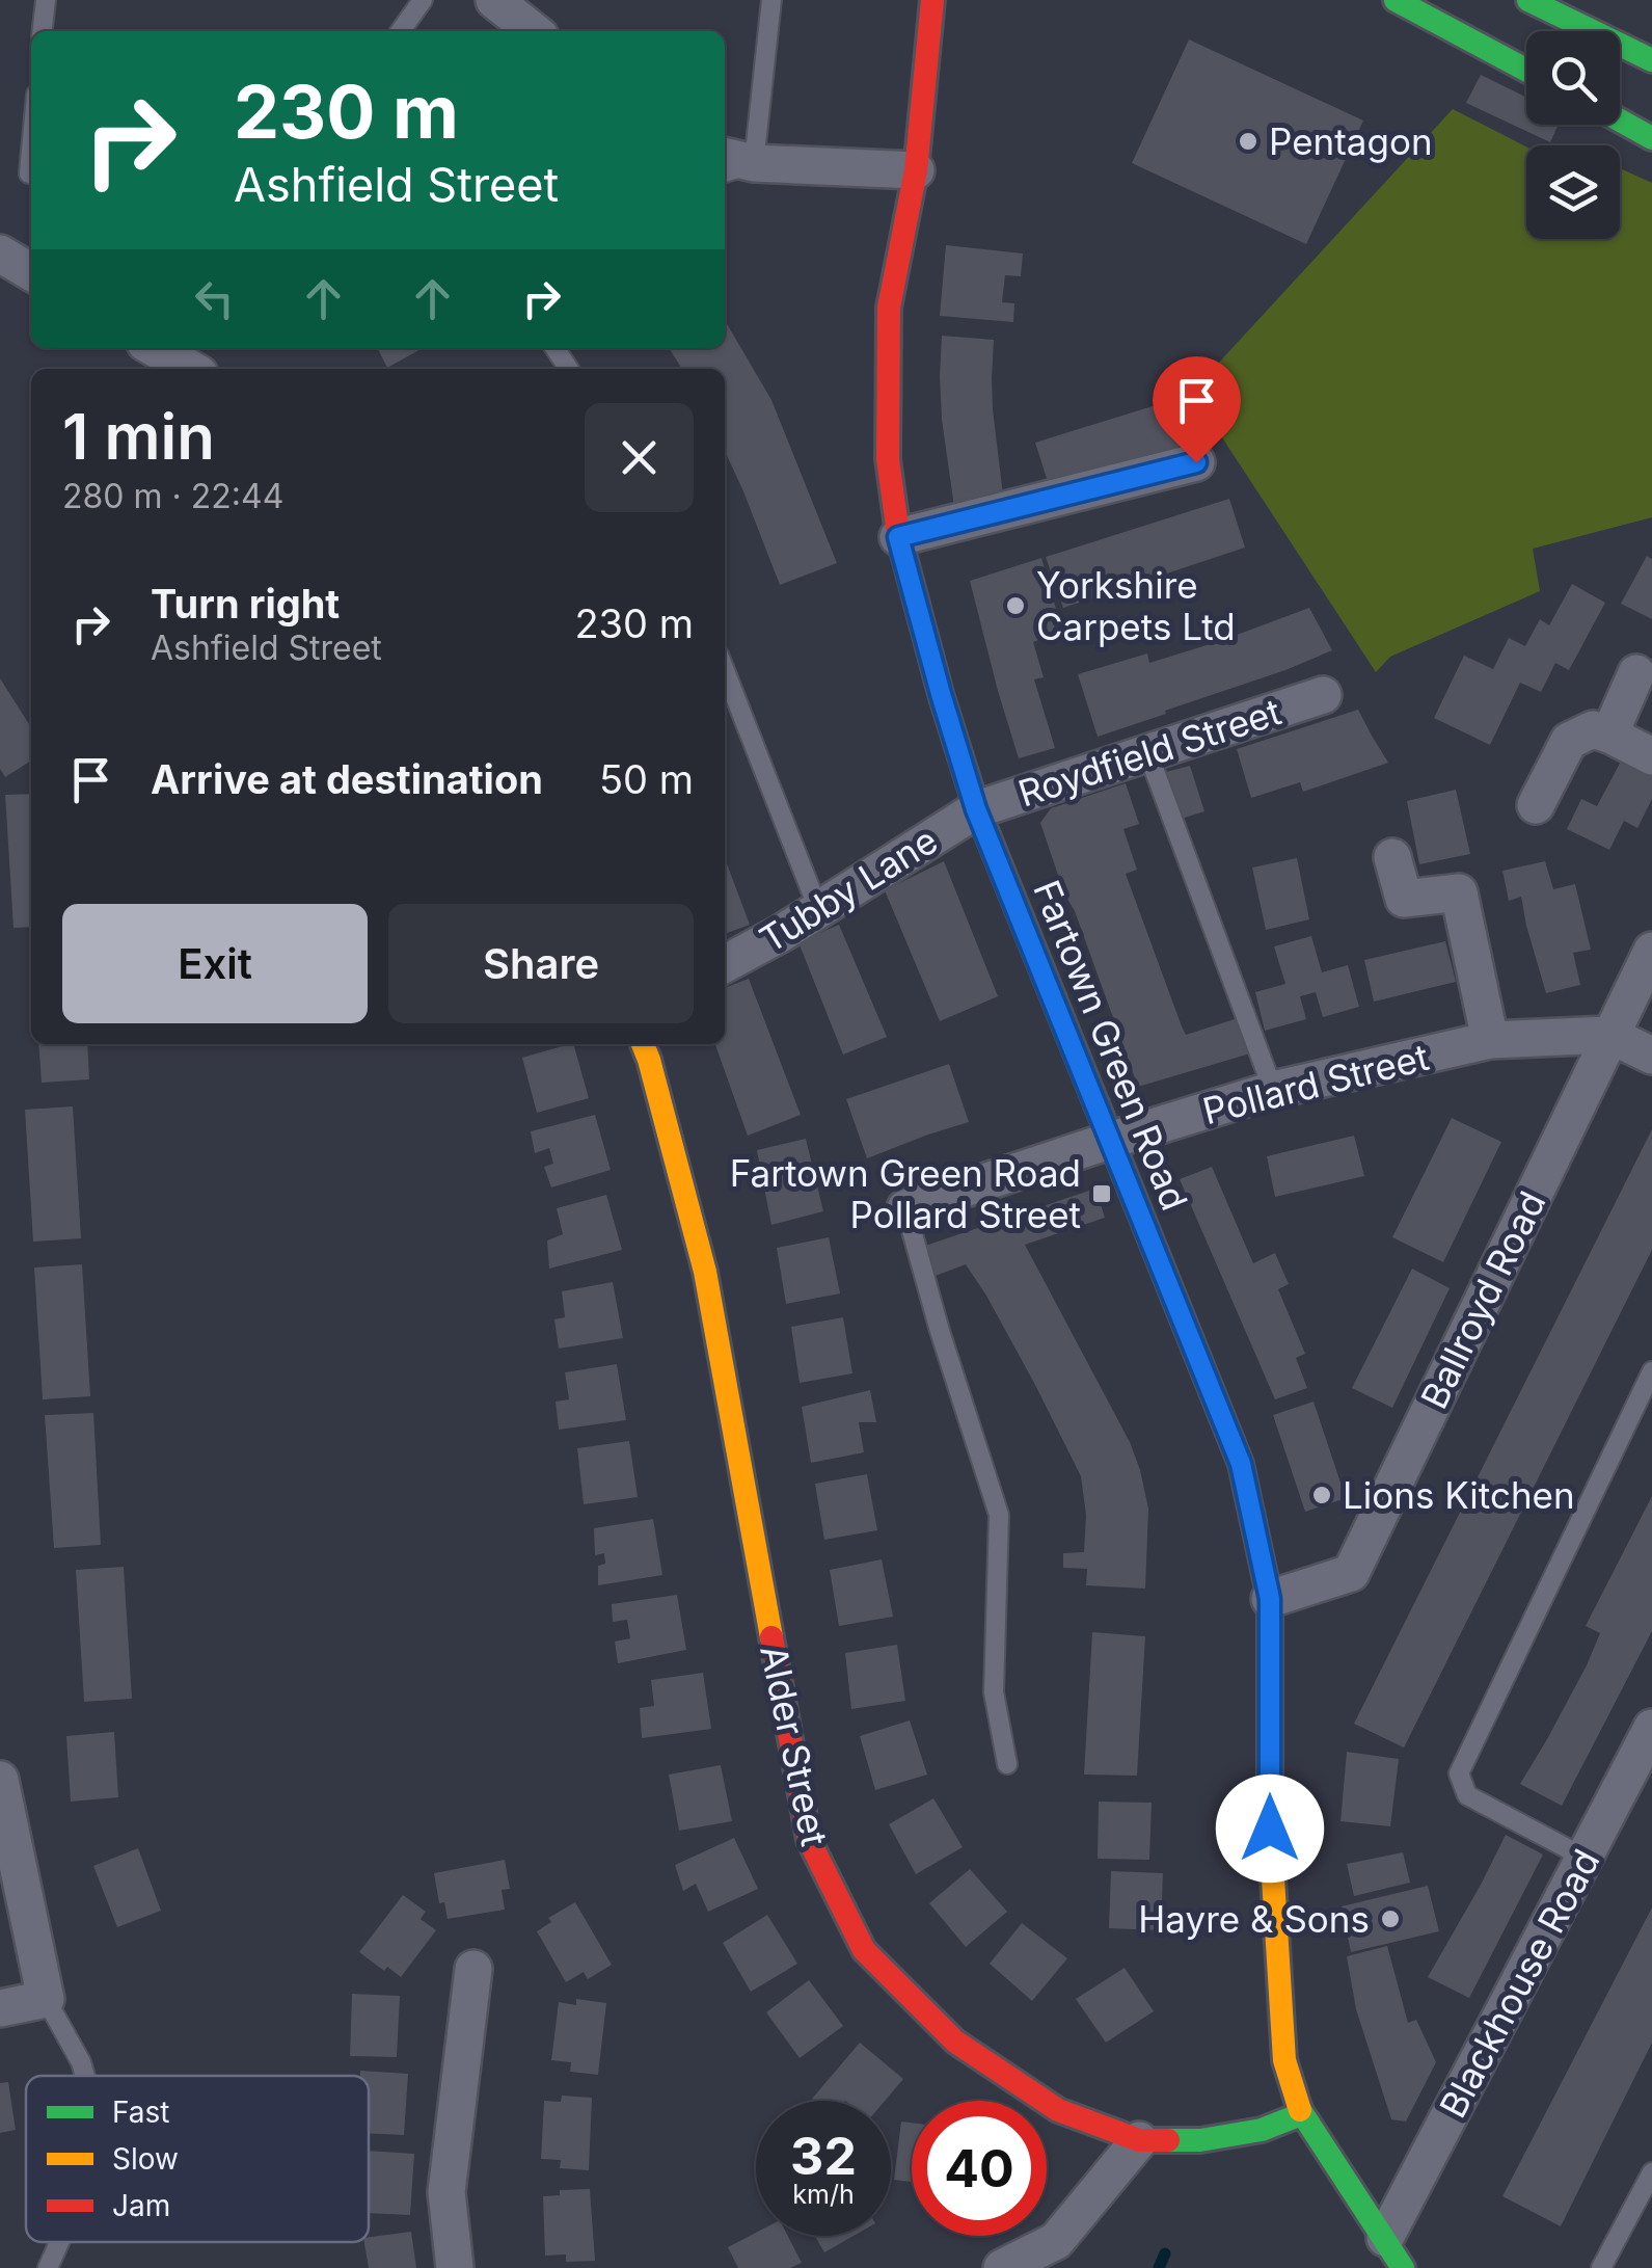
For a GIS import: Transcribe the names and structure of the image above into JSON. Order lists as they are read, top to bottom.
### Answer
{
  "streets": {
    "street": [
      "Roydfield Street",
      "Tubby Lane",
      "Fartown Green Road",
      "Pollard Street",
      "Ballroyd Road",
      "Alder Street",
      "Blackhouse Road"
    ]
  },
  "crossings": [
    ["Roydfield Street", "Tubby Lane"],
    ["Roydfield Street", "Fartown Green Road"],
    ["Tubby Lane", "Fartown Green Road"],
    ["Fartown Green Road", "Pollard Street"],
    ["Fartown Green Road", "Ballroyd Road"],
    ["Fartown Green Road", "Alder Street"],
    ["Fartown Green Road", "Blackhouse Road"],
    ["Pollard Street", "Ballroyd Road"]
  ],
  "places": {
    "other": [
      "Pentagon",
      "Yorkshire Carpets Ltd",
      "Lions Kitchen",
      "Hayre & Sons"
    ],
    "transit": ["Fartown Green Road Pollard Street"]
  },
  "legend": ["Fast", "Slow", "Jam"],
  "page": {
    "turn": ["230 m", "Ashfield Street"],
    "heading": ["1 min", "280 m · 22:44"],
    "list": [
      {
        "name": "Turn right",
        "note": "Ashfield Street",
        "value": "230 m"
      },
      {
        "name": "Arrive at destination",
        "value": "50 m"
      }
    ],
    "buttons": ["Exit", "Share"],
    "speed": "32 km/h",
    "limit": "40"
  }
}
